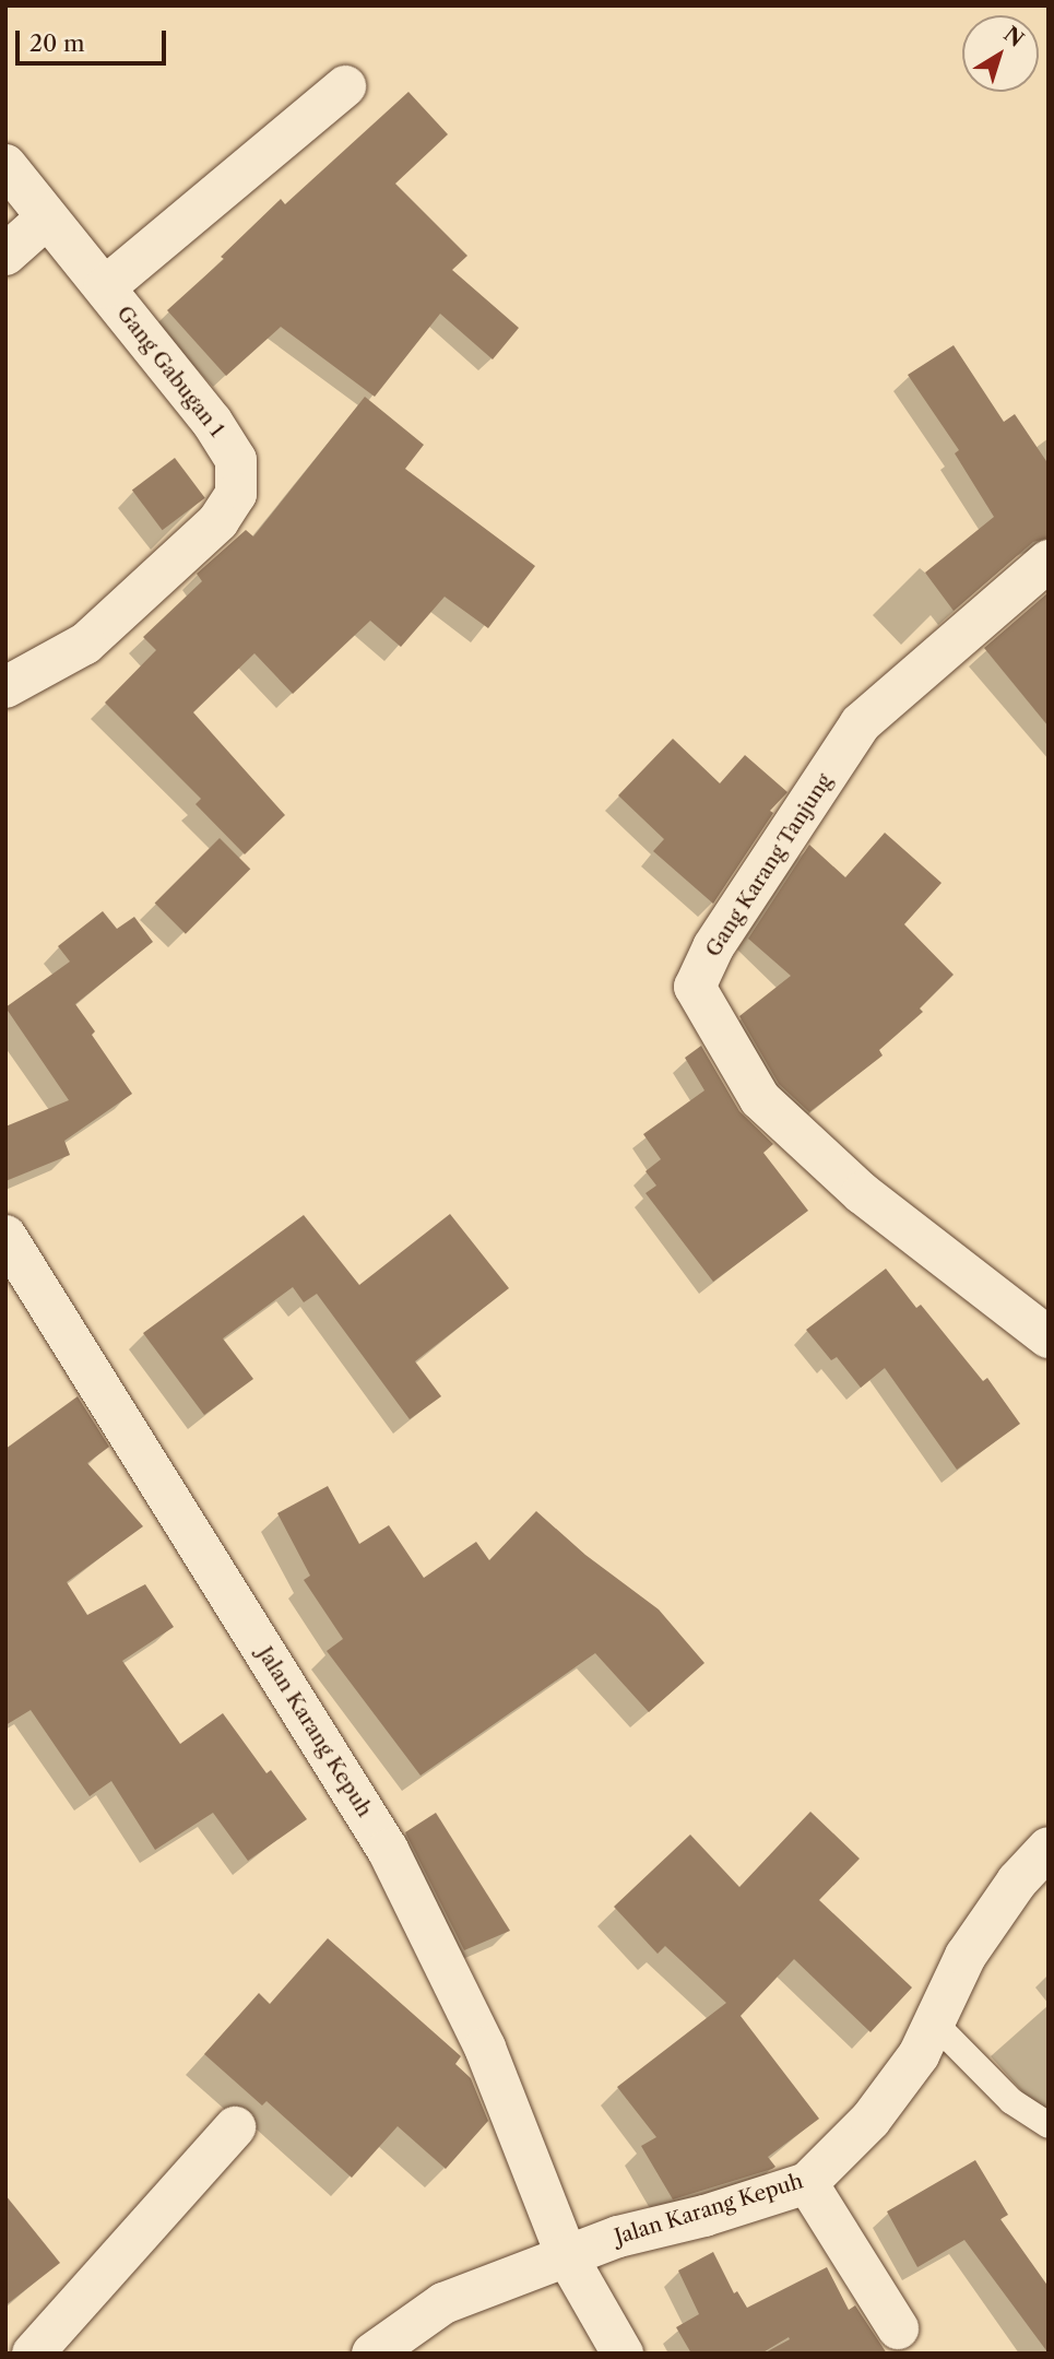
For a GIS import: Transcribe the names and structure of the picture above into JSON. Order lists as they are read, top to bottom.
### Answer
{
  "streets": {
    "street": ["Gang Gabugan 1", "Gang Karang Tanjung", "Jalan Karang Kepuh"]
  },
  "scale_bar": "20 m",
  "north": "top right"
}
